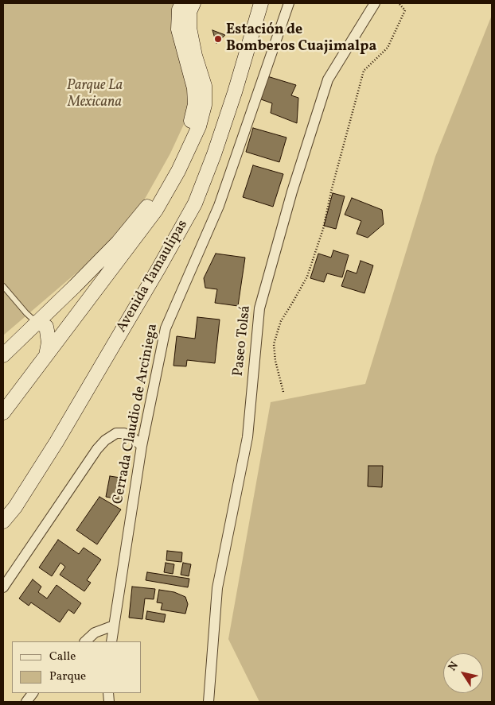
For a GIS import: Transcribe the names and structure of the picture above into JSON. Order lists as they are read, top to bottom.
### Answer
{
  "streets": {
    "street": ["Avenida Tamaulipas", "Paseo Tolsá", "Cerrada Claudio de Arciniega"]
  },
  "parks": ["Parque La Mexicana"],
  "places": ["Estación de Bomberos Cuajimalpa"],
  "legend": ["Calle", "Parque"],
  "north": "top left"
}
